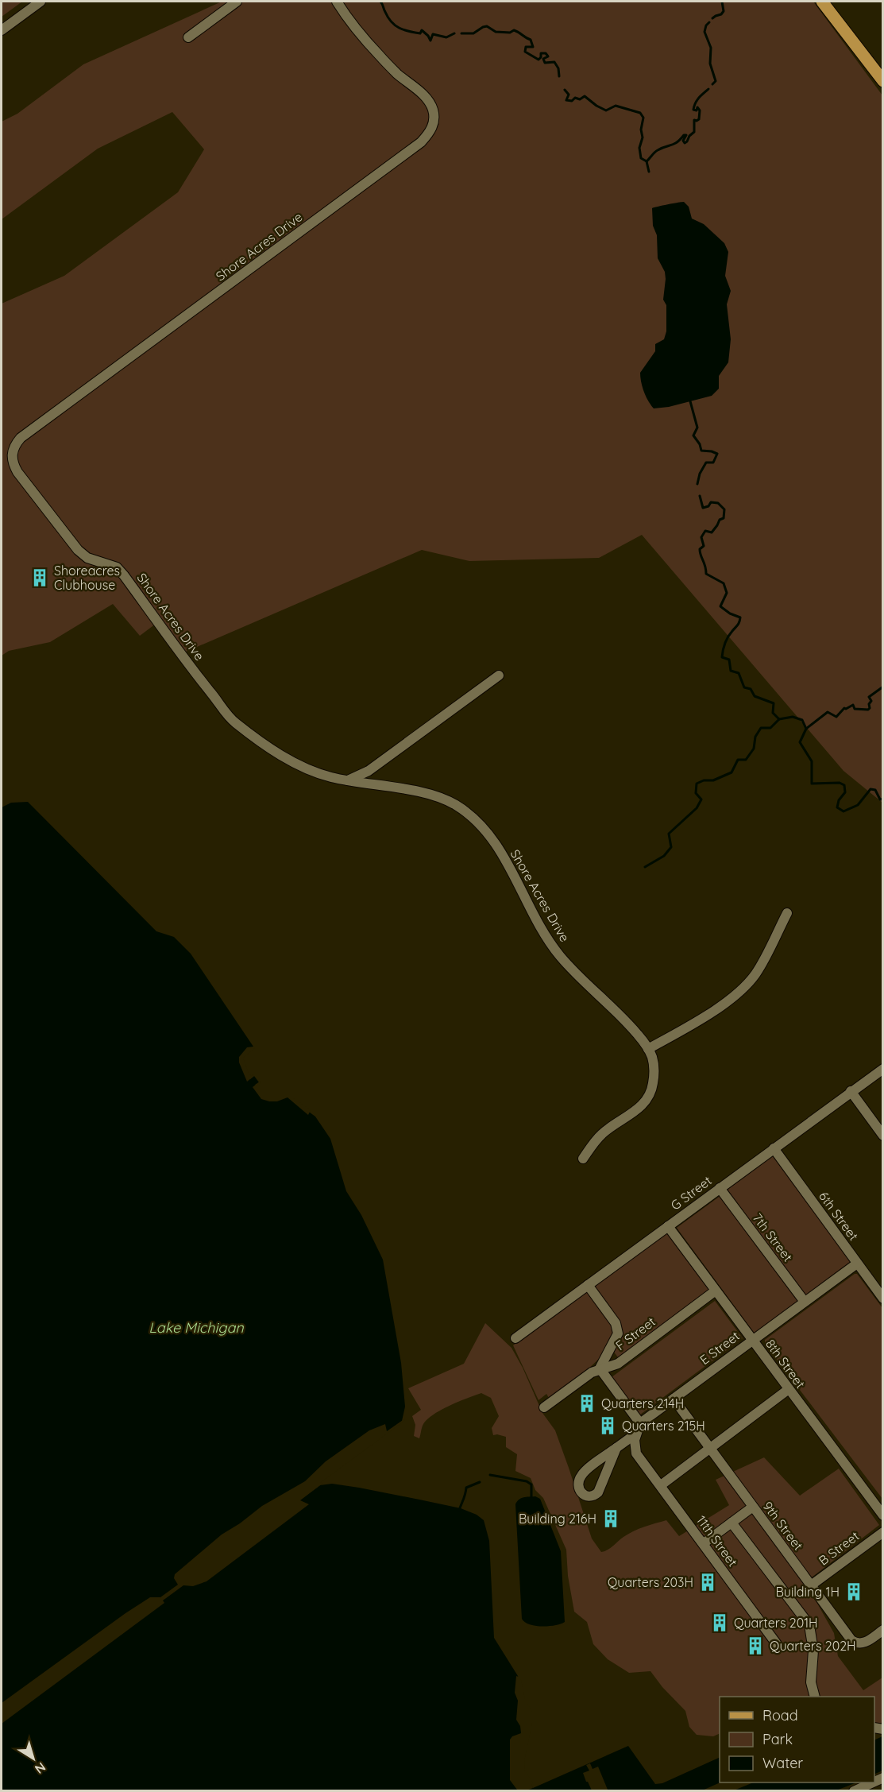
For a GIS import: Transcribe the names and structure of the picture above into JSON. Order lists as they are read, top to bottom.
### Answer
{
  "streets": {
    "street": [
      "Shore Acres Drive",
      "G Street",
      "6th Street",
      "7th Street",
      "F Street",
      "E Street",
      "8th Street",
      "9th Street",
      "11th Street",
      "B Street"
    ]
  },
  "crossings": [
    ["G Street", "6th Street"],
    ["G Street", "7th Street"],
    ["G Street", "8th Street"],
    ["6th Street", "E Street"],
    ["7th Street", "E Street"],
    ["F Street", "8th Street"],
    ["E Street", "8th Street"],
    ["E Street", "9th Street"],
    ["9th Street", "B Street"]
  ],
  "water": ["Lake Michigan"],
  "places": {
    "building": [
      "Shoreacres Clubhouse",
      "Quarters 214H",
      "Quarters 215H",
      "Building 216H",
      "Quarters 203H",
      "Building 1H",
      "Quarters 201H",
      "Quarters 202H"
    ]
  },
  "legend": ["Road", "Park", "Water"],
  "north": "bottom right"
}
